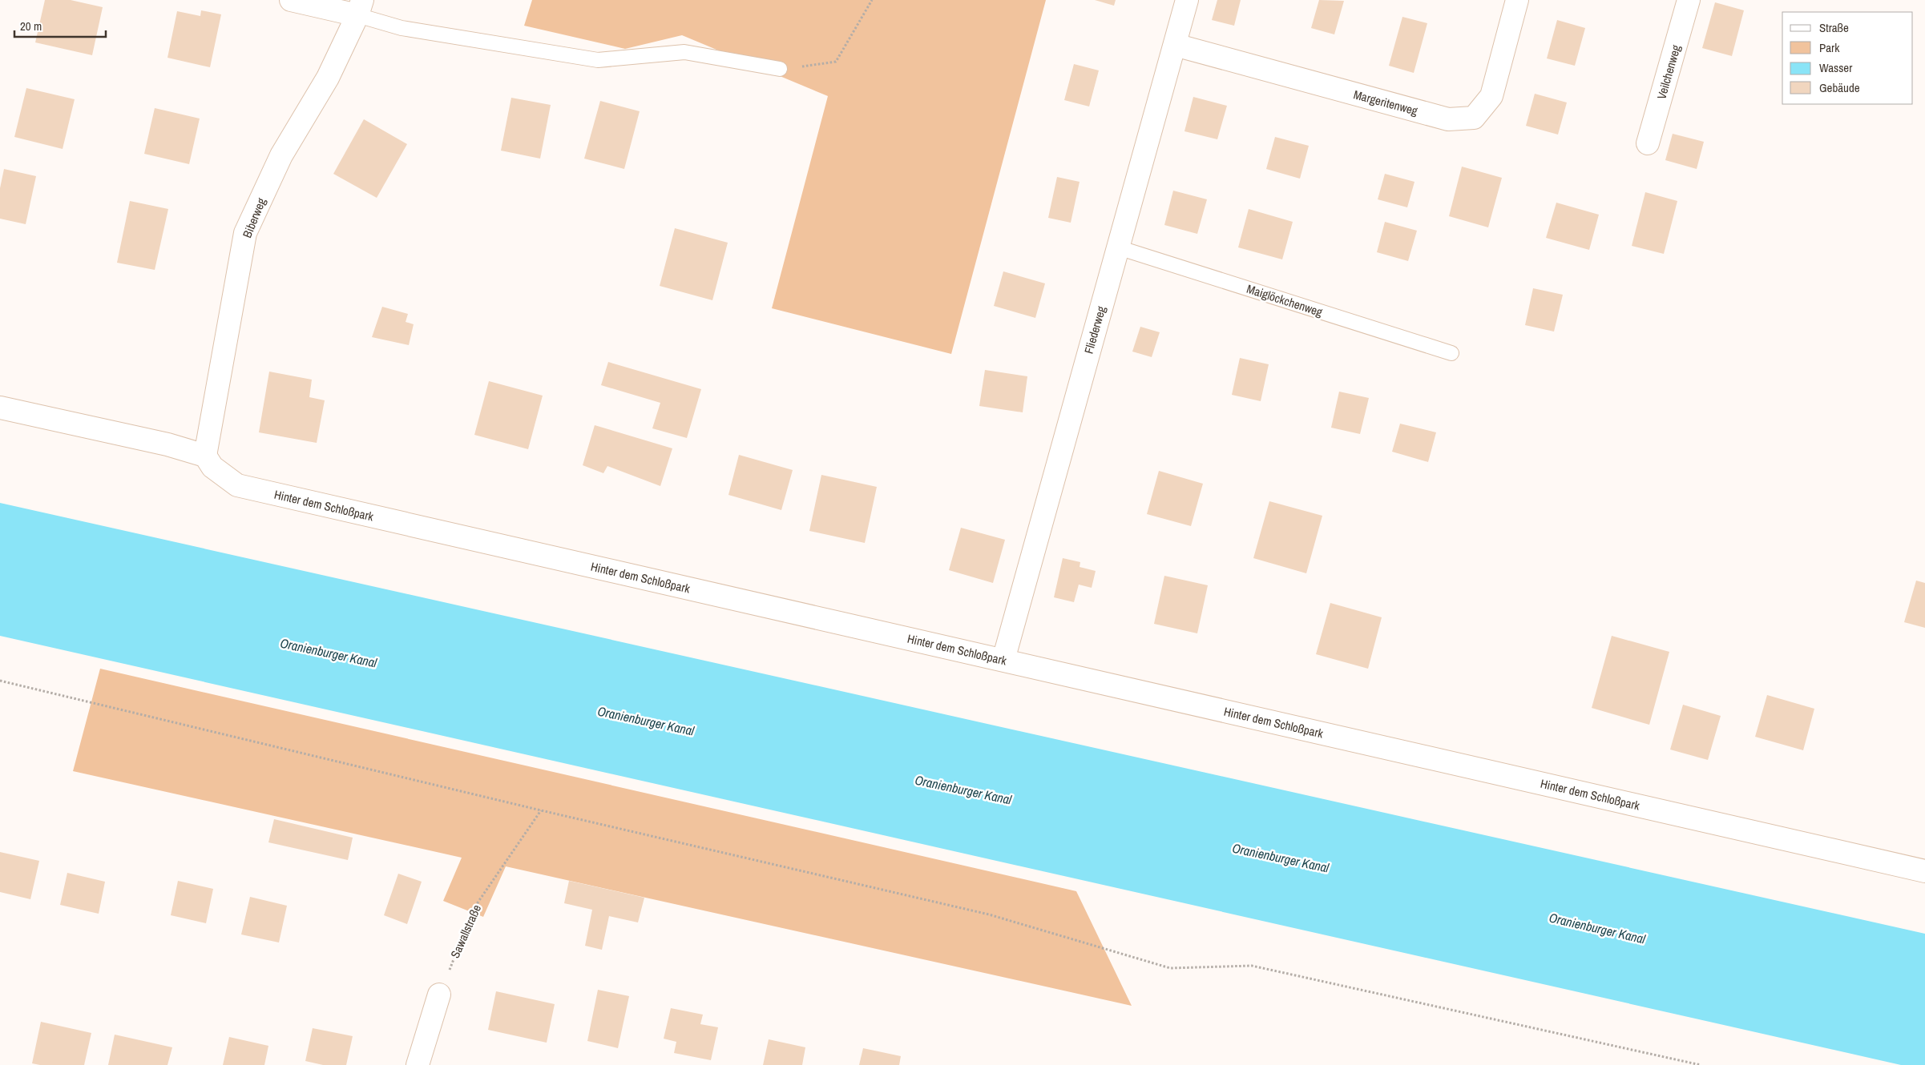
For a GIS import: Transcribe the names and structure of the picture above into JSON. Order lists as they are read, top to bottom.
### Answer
{
  "streets": {
    "street": [
      "Veilchenweg",
      "Margeritenweg",
      "Biberweg",
      "Fliederweg",
      "Hinter dem Schloßpark"
    ],
    "lane": ["Maiglöckchenweg"],
    "path": ["Sawallstraße"]
  },
  "crossings": [
    ["Margeritenweg", "Fliederweg"],
    ["Biberweg", "Hinter dem Schloßpark"],
    ["Maiglöckchenweg", "Fliederweg"],
    ["Fliederweg", "Hinter dem Schloßpark"]
  ],
  "water": ["Oranienburger Kanal"],
  "legend": [
    "Straße",
    "Park",
    "Wasser",
    "Gebäude"
  ],
  "scale_bar": "20 m"
}
